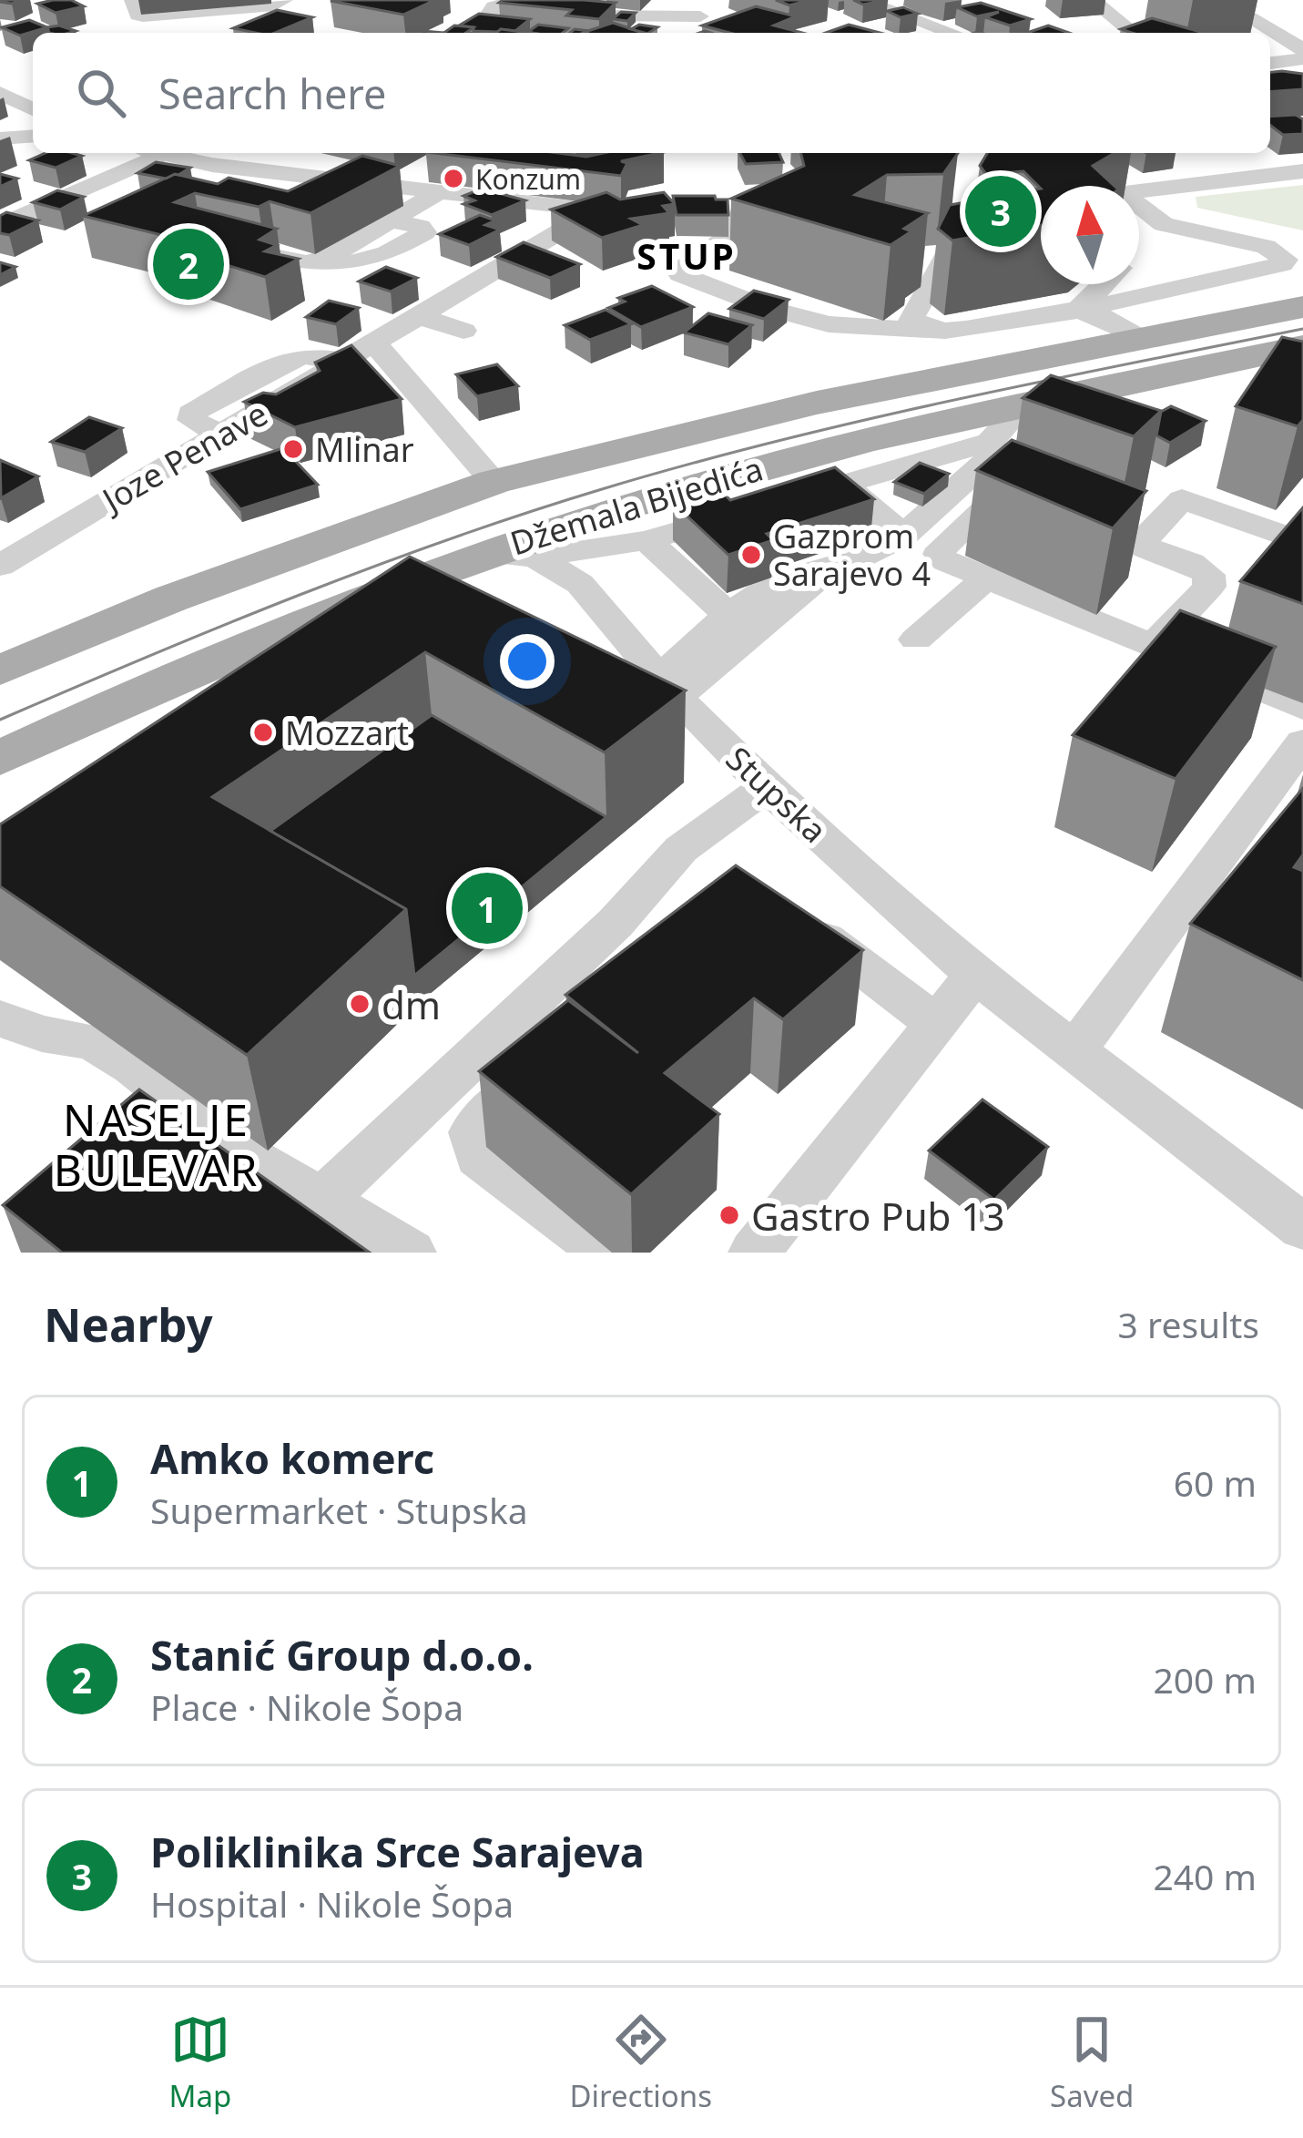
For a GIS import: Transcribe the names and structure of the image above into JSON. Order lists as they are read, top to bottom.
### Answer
{
  "streets": {
    "main road": ["Džemala Bijedića"],
    "street": ["Joze Penave", "Stupska"]
  },
  "crossings": [
    ["Džemala Bijedića", "Stupska"]
  ],
  "districts": ["STUP", "NASELJE BULEVAR"],
  "places": [
    "Konzum",
    "Mlinar",
    "Gazprom Sarajevo 4",
    "Mozzart",
    "dm",
    "Gastro Pub 13"
  ],
  "north": "top",
  "page": {
    "search": "Search here",
    "pins": ["3", "2", "1"],
    "heading": ["Nearby", "3 results"],
    "list": [
      {
        "mark": "1",
        "name": "Amko komerc",
        "note": "Supermarket · Stupska",
        "value": "60 m"
      },
      {
        "mark": "2",
        "name": "Stanić Group d.o.o.",
        "note": "Place · Nikole Šopa",
        "value": "200 m"
      },
      {
        "mark": "3",
        "name": "Poliklinika Srce Sarajeva",
        "note": "Hospital · Nikole Šopa",
        "value": "240 m"
      }
    ],
    "nav": ["Map", "Directions", "Saved"]
  }
}
